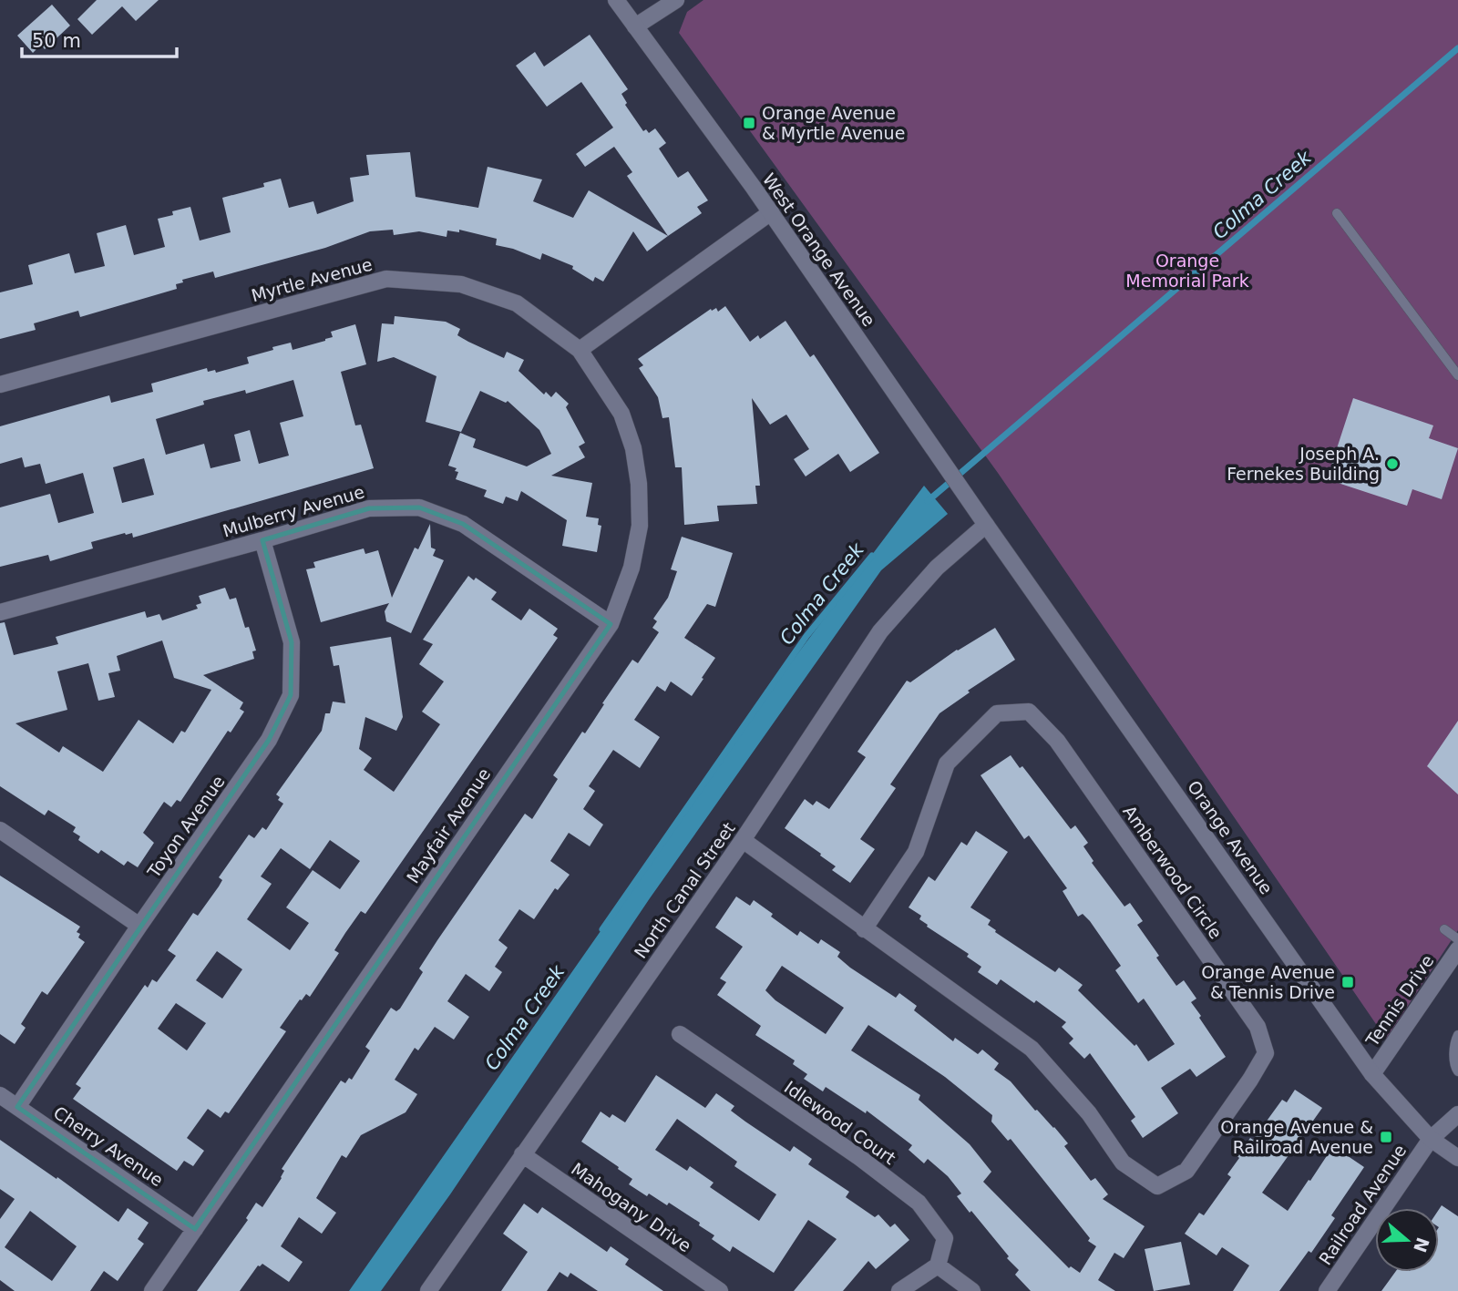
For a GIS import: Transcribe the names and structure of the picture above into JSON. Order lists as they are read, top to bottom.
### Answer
{
  "streets": {
    "street": [
      "West Orange Avenue",
      "Myrtle Avenue",
      "Mulberry Avenue",
      "Mayfair Avenue",
      "Toyon Avenue",
      "Orange Avenue",
      "Amberwood Circle",
      "North Canal Street",
      "Tennis Drive",
      "Idlewood Court",
      "Cherry Avenue",
      "Railroad Avenue",
      "Mahogany Drive"
    ]
  },
  "crossings": [
    ["West Orange Avenue", "Orange Avenue"],
    ["West Orange Avenue", "North Canal Street"],
    ["Myrtle Avenue", "Mayfair Avenue"],
    ["Mulberry Avenue", "Mayfair Avenue"],
    ["Mulberry Avenue", "Toyon Avenue"],
    ["Mayfair Avenue", "Cherry Avenue"],
    ["Toyon Avenue", "Cherry Avenue"],
    ["Orange Avenue", "North Canal Street"],
    ["Orange Avenue", "Tennis Drive"],
    ["Orange Avenue", "Railroad Avenue"],
    ["Amberwood Circle", "North Canal Street"],
    ["North Canal Street", "Mahogany Drive"]
  ],
  "water": ["Colma Creek"],
  "parks": ["Orange Memorial Park"],
  "places": {
    "transit": ["Orange Avenue & Myrtle Avenue", "Orange Avenue & Tennis Drive", "Orange Avenue & Railroad Avenue"],
    "other": ["Joseph A. Fernekes Building"]
  },
  "scale_bar": "50 m",
  "north": "right"
}
